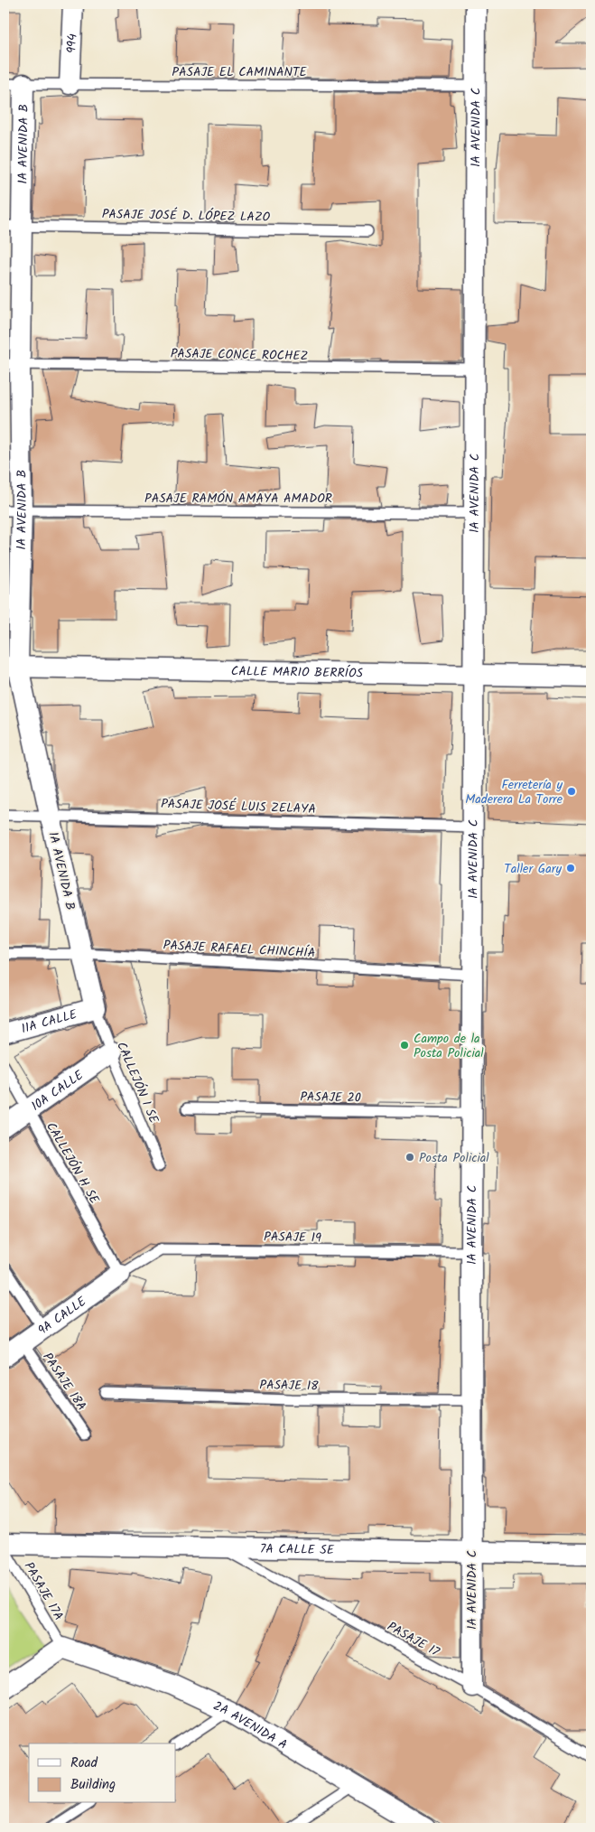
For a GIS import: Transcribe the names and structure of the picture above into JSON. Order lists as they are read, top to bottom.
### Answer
{
  "streets": {
    "street": [
      "994",
      "1A AVENIDA C",
      "1A AVENIDA B",
      "CALLE MARIO BERRÍOS",
      "11A CALLE",
      "10A CALLE",
      "9A CALLE",
      "7A CALLE SE",
      "2A AVENIDA A"
    ],
    "lane": [
      "PASAJE EL CAMINANTE",
      "PASAJE JOSÉ D. LÓPEZ LAZO",
      "PASAJE CONCE ROCHEZ",
      "PASAJE RAMÓN AMAYA AMADOR",
      "PASAJE JOSÉ LUIS ZELAYA",
      "PASAJE RAFAEL CHINCHÍA",
      "CALLEJÓN I SE",
      "PASAJE 20",
      "CALLEJÓN H SE",
      "PASAJE 19",
      "PASAJE 18A",
      "PASAJE 18",
      "PASAJE 17A",
      "PASAJE 17"
    ]
  },
  "crossings": [
    ["994", "PASAJE EL CAMINANTE"],
    ["PASAJE EL CAMINANTE", "1A AVENIDA C"],
    ["PASAJE EL CAMINANTE", "1A AVENIDA B"],
    ["1A AVENIDA C", "PASAJE CONCE ROCHEZ"],
    ["1A AVENIDA C", "PASAJE RAMÓN AMAYA AMADOR"],
    ["1A AVENIDA C", "CALLE MARIO BERRÍOS"],
    ["1A AVENIDA C", "PASAJE JOSÉ LUIS ZELAYA"],
    ["1A AVENIDA C", "PASAJE RAFAEL CHINCHÍA"],
    ["1A AVENIDA C", "PASAJE 20"],
    ["1A AVENIDA C", "PASAJE 19"],
    ["1A AVENIDA C", "PASAJE 18"],
    ["1A AVENIDA C", "7A CALLE SE"],
    ["1A AVENIDA C", "PASAJE 17"],
    ["1A AVENIDA B", "PASAJE JOSÉ D. LÓPEZ LAZO"],
    ["1A AVENIDA B", "PASAJE CONCE ROCHEZ"],
    ["1A AVENIDA B", "PASAJE RAMÓN AMAYA AMADOR"],
    ["1A AVENIDA B", "CALLE MARIO BERRÍOS"],
    ["1A AVENIDA B", "PASAJE JOSÉ LUIS ZELAYA"],
    ["1A AVENIDA B", "PASAJE RAFAEL CHINCHÍA"],
    ["1A AVENIDA B", "11A CALLE"],
    ["1A AVENIDA B", "CALLEJÓN I SE"],
    ["11A CALLE", "CALLEJÓN I SE"],
    ["CALLEJÓN I SE", "10A CALLE"],
    ["10A CALLE", "CALLEJÓN H SE"],
    ["CALLEJÓN H SE", "PASAJE 19"],
    ["CALLEJÓN H SE", "9A CALLE"],
    ["PASAJE 19", "9A CALLE"],
    ["9A CALLE", "PASAJE 18A"],
    ["7A CALLE SE", "PASAJE 17"],
    ["PASAJE 17A", "2A AVENIDA A"]
  ],
  "places": [
    "Ferretería y Maderera La Torre",
    "Taller Gary",
    "Campo de la Posta Policial",
    "Posta Policial"
  ],
  "legend": ["Road", "Building"]
}
